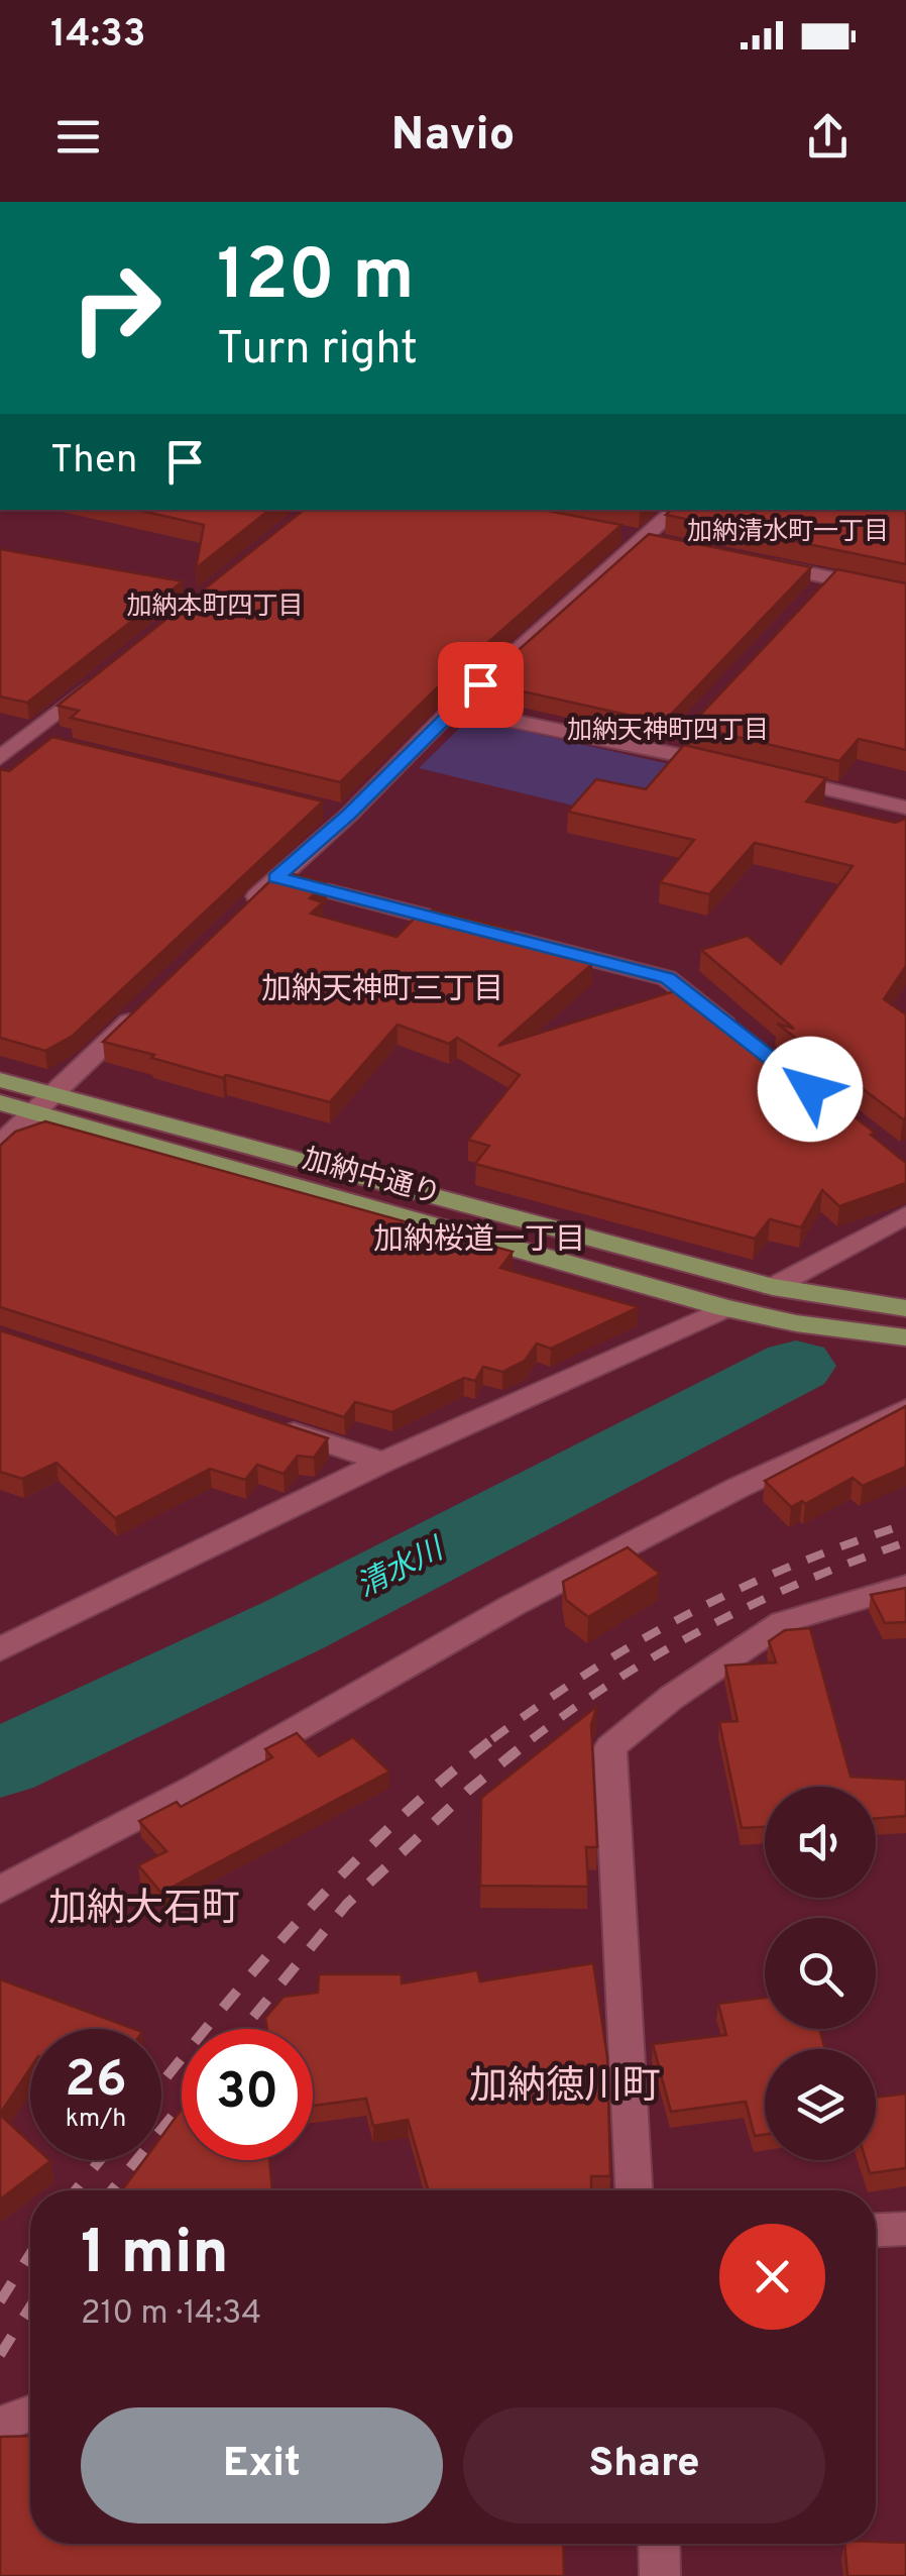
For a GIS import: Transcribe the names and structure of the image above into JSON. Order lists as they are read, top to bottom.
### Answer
{
  "streets": {
    "highway": ["加納中通り"]
  },
  "districts": [
    "加納清水町一丁目",
    "加納本町四丁目",
    "加納天神町四丁目",
    "加納天神町三丁目",
    "加納桜道一丁目",
    "加納大石町",
    "加納徳川町"
  ],
  "water": ["清水川"],
  "page": {
    "status": "14:33",
    "header": "Navio",
    "turn": ["120 m", "Turn right"],
    "then": "Then",
    "speed": "26 km/h",
    "limit": "30",
    "heading": ["1 min", "210 m · 14:34"],
    "buttons": ["Exit", "Share"]
  }
}
